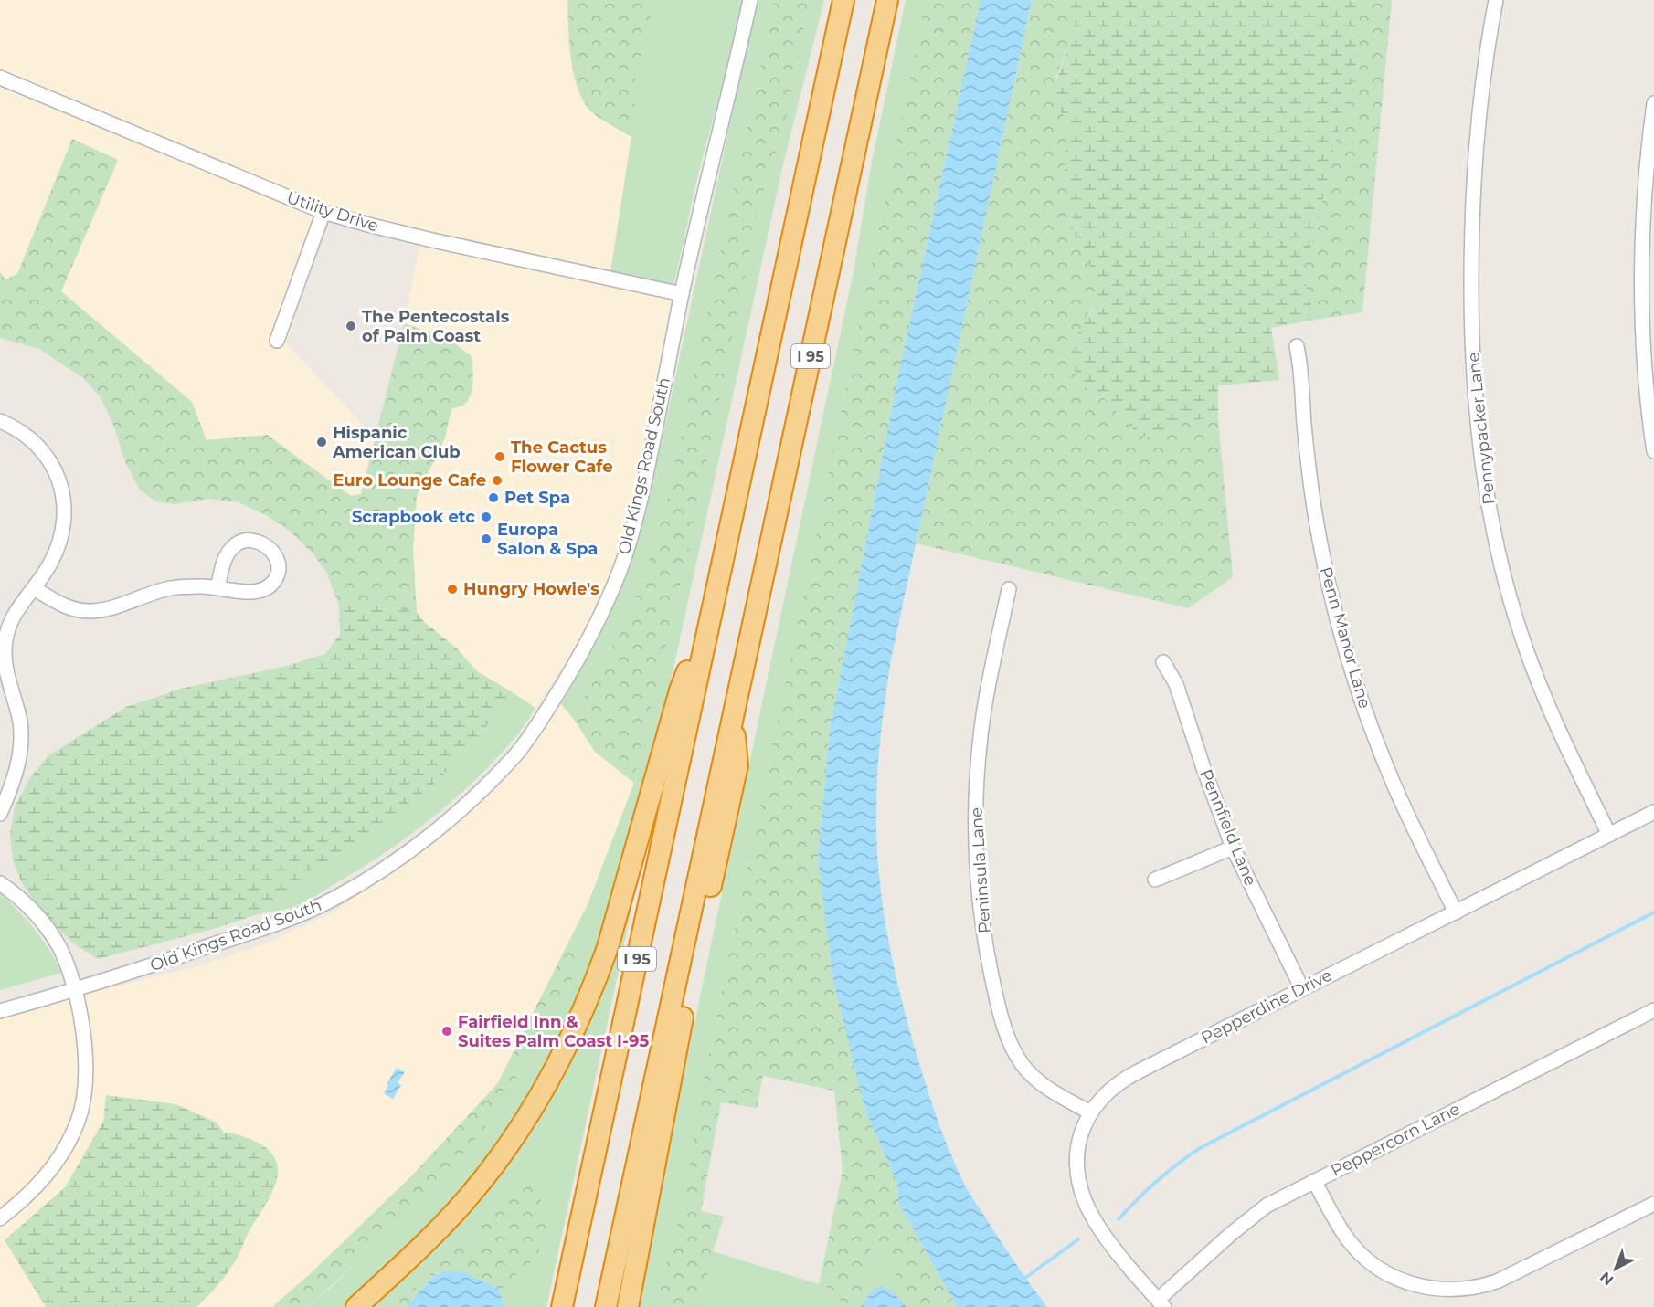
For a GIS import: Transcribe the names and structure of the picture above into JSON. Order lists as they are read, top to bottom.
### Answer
{
  "streets": {
    "highway": ["I 95"],
    "street": [
      "Utility Drive",
      "Pennypacker Lane",
      "Old Kings Road South",
      "Penn Manor Lane",
      "Pennfield Lane",
      "Peninsula Lane",
      "Pepperdine Drive",
      "Peppercorn Lane"
    ]
  },
  "crossings": [
    ["Utility Drive", "Old Kings Road South"],
    ["Pennypacker Lane", "Pepperdine Drive"],
    ["Penn Manor Lane", "Pepperdine Drive"],
    ["Pennfield Lane", "Pepperdine Drive"],
    ["Peninsula Lane", "Pepperdine Drive"],
    ["Pepperdine Drive", "Peppercorn Lane"]
  ],
  "places": [
    "The Pentecostals of Palm Coast",
    "Hispanic American Club",
    "The Cactus Flower Cafe",
    "Euro Lounge Cafe",
    "Pet Spa",
    "Scrapbook etc",
    "Europa Salon & Spa",
    "Hungry Howie's",
    "Fairfield Inn & Suites Palm Coast I-95"
  ],
  "north": "bottom left"
}
